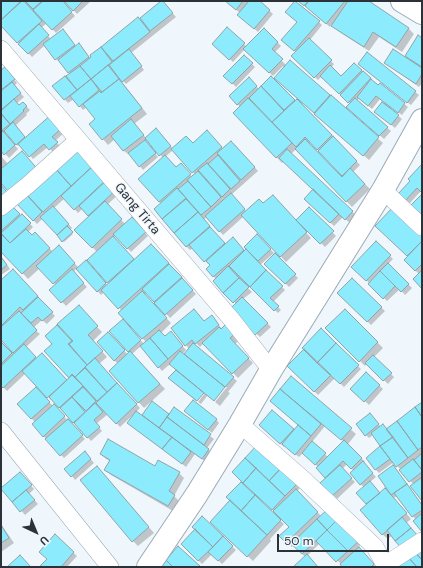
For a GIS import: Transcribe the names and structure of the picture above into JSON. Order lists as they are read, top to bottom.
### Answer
{
  "streets": {
    "street": ["Gang Tirta"]
  },
  "scale_bar": "50 m",
  "north": "bottom right"
}
